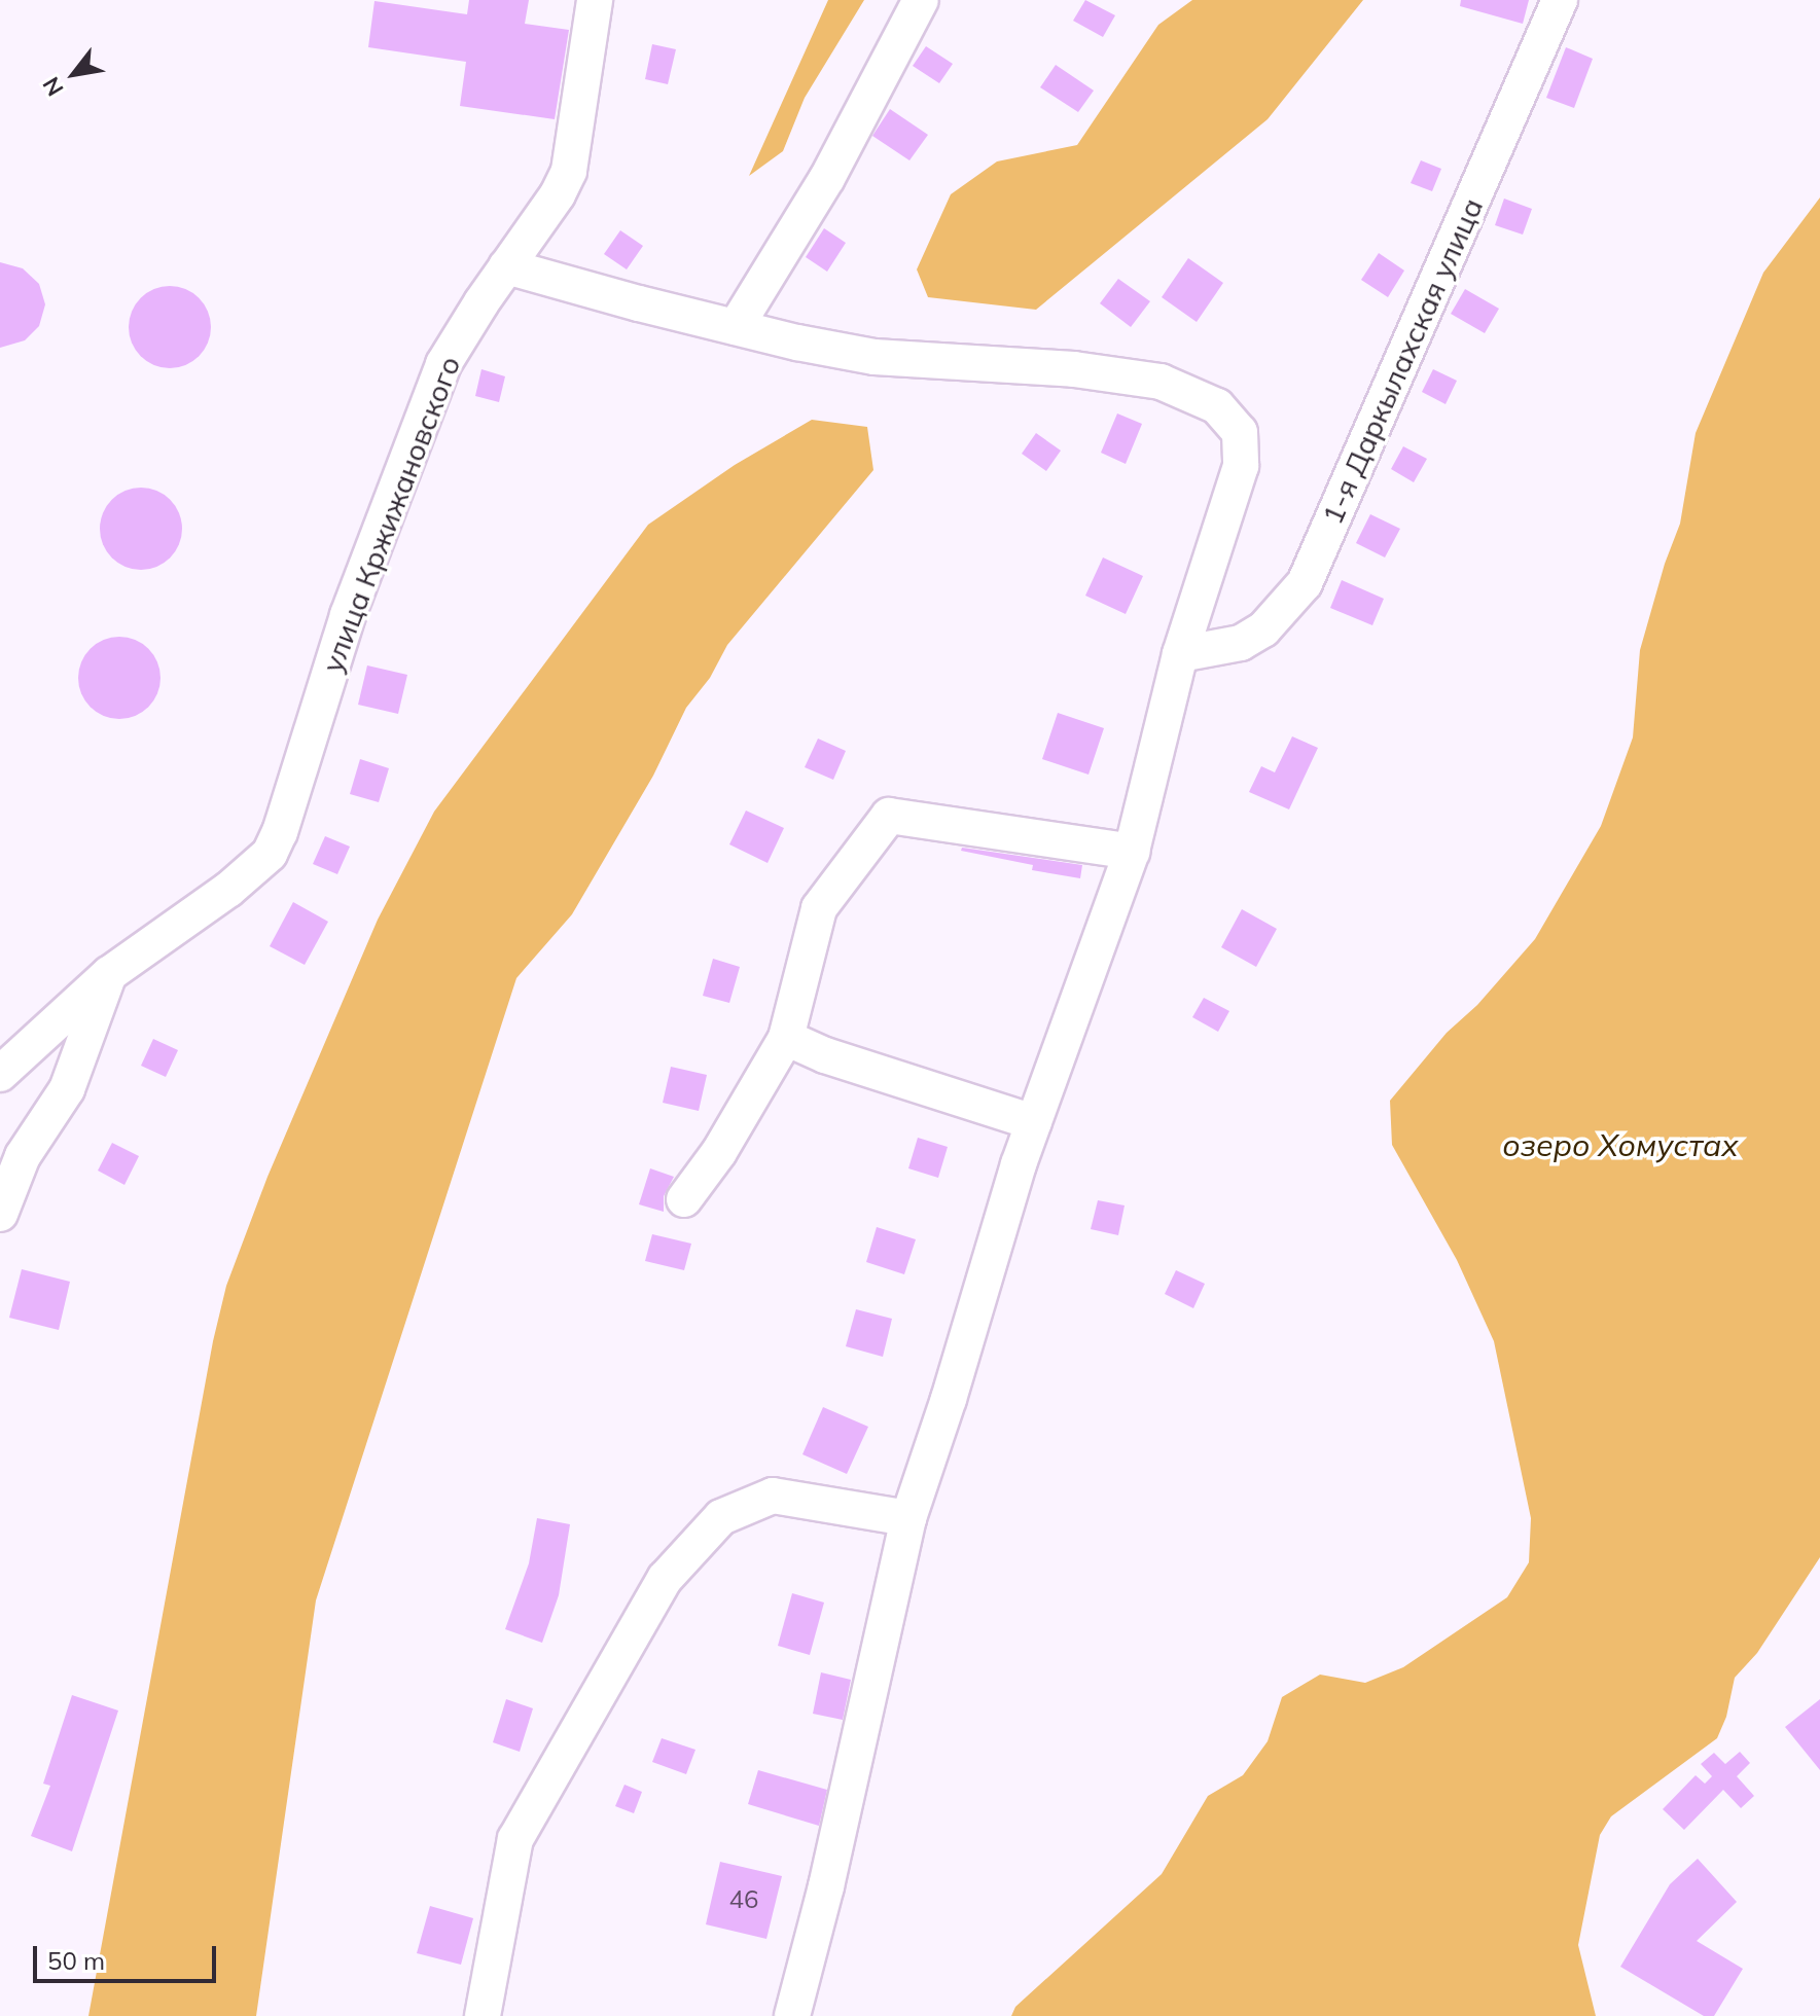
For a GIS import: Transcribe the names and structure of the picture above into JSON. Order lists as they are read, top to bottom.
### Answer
{
  "streets": {
    "street": ["1-я Даркылахская улица", "улица Кржижановского"]
  },
  "water": ["озеро Хомустах"],
  "house_numbers": ["46"],
  "scale_bar": "50 m",
  "north": "bottom left"
}
